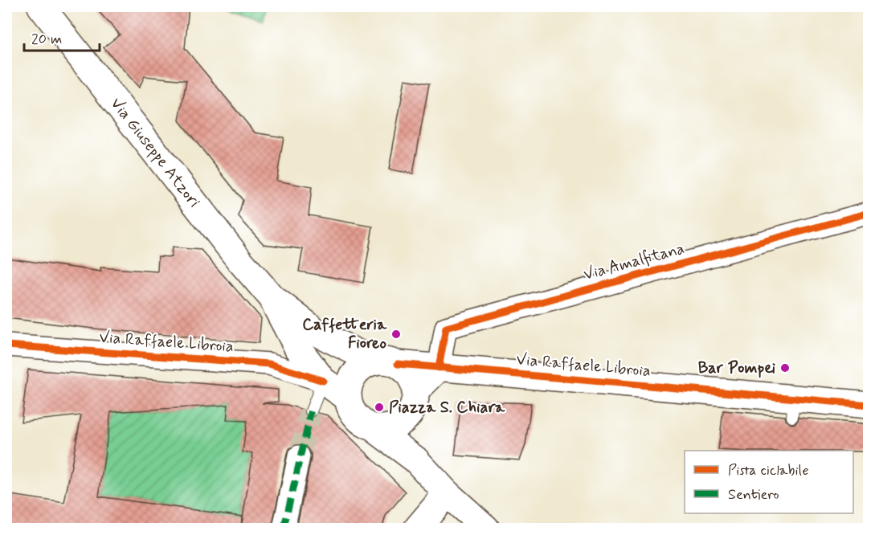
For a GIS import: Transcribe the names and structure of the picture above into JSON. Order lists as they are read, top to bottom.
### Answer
{
  "streets": {
    "main road": ["Via Giuseppe Atzori", "Via Raffaele Libroia"],
    "street": ["Via Amalfitana"]
  },
  "crossings": [
    ["Via Giuseppe Atzori", "Via Raffaele Libroia"],
    ["Via Amalfitana", "Via Raffaele Libroia"]
  ],
  "places": ["Caffetteria Fioreo", "Bar Pompei", "Piazza S. Chiara"],
  "legend": ["Pista ciclabile", "Sentiero"],
  "scale_bar": "20 m"
}
